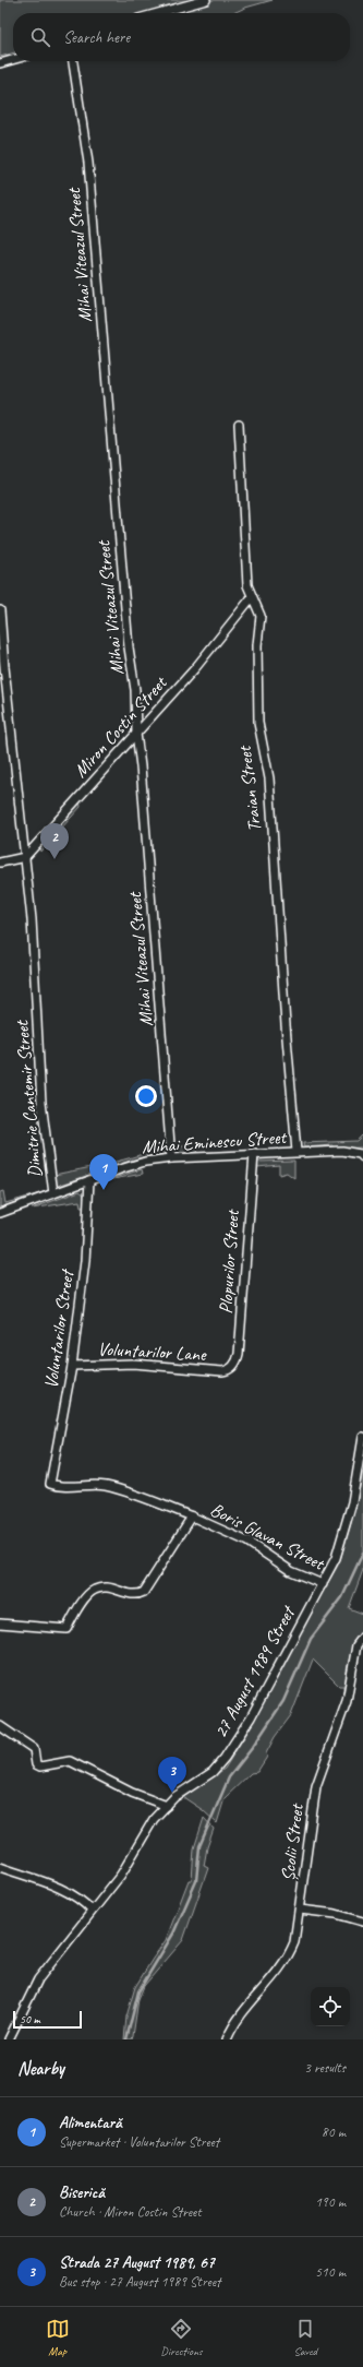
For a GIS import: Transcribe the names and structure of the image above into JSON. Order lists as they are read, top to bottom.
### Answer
{
  "streets": {
    "street": [
      "Mihai Viteazul Street",
      "Miron Costin Street",
      "Traian Street",
      "Dimitrie Cantemir Street",
      "Mihai Eminescu Street",
      "Plopurilor Street",
      "Voluntarilor Street",
      "Voluntarilor Lane",
      "Boris Glavan Street",
      "27 August 1989 Street",
      "Școlii Street"
    ]
  },
  "crossings": [
    ["Mihai Viteazul Street", "Miron Costin Street"],
    ["Mihai Viteazul Street", "Mihai Eminescu Street"],
    ["Miron Costin Street", "Traian Street"],
    ["Miron Costin Street", "Dimitrie Cantemir Street"],
    ["Traian Street", "Mihai Eminescu Street"],
    ["Dimitrie Cantemir Street", "Mihai Eminescu Street"],
    ["Mihai Eminescu Street", "Plopurilor Street"],
    ["Mihai Eminescu Street", "Voluntarilor Street"],
    ["Plopurilor Street", "Voluntarilor Lane"],
    ["Voluntarilor Street", "Voluntarilor Lane"],
    ["Voluntarilor Street", "Boris Glavan Street"],
    ["Boris Glavan Street", "27 August 1989 Street"]
  ],
  "scale_bar": "50 m",
  "page": {
    "search": "Search here",
    "pins": ["2", "1", "3"],
    "scale": "50 m",
    "heading": ["Nearby", "3 results"],
    "list": [
      {
        "mark": "1",
        "name": "Alimentară",
        "note": "Supermarket · Voluntarilor Street",
        "value": "80 m"
      },
      {
        "mark": "2",
        "name": "Biserică",
        "note": "Church · Miron Costin Street",
        "value": "190 m"
      },
      {
        "mark": "3",
        "name": "Strada 27 August 1989, 67",
        "note": "Bus stop · 27 August 1989 Street",
        "value": "510 m"
      }
    ],
    "nav": ["Map", "Directions", "Saved"]
  }
}
